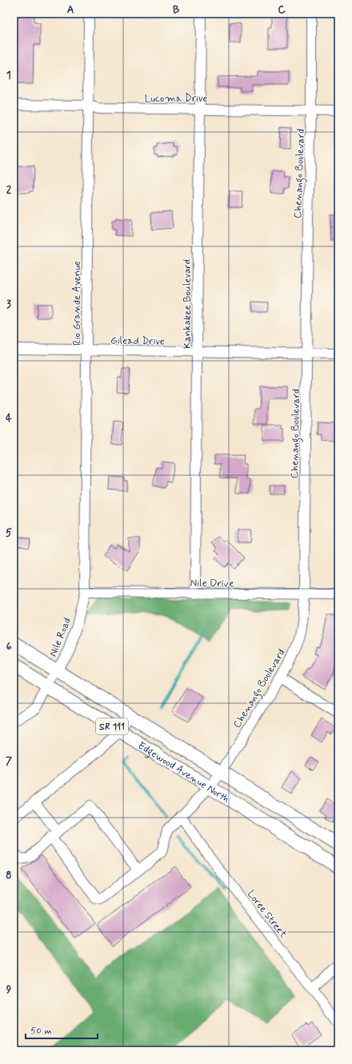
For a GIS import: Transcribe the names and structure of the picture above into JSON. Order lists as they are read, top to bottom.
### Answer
{
  "streets": {
    "main road": ["SR 111", "Edgewood Avenue North"],
    "street": [
      "Lucoma Drive",
      "Chenango Boulevard",
      "Rio Grande Avenue",
      "Kankakee Boulevard",
      "Gilead Drive",
      "Nile Drive",
      "Nile Road",
      "Loree Street"
    ]
  },
  "crossings": [
    ["Lucoma Drive", "Chenango Boulevard"],
    ["Lucoma Drive", "Rio Grande Avenue"],
    ["Lucoma Drive", "Kankakee Boulevard"],
    ["Chenango Boulevard", "Gilead Drive"],
    ["Chenango Boulevard", "Nile Drive"],
    ["Chenango Boulevard", "Edgewood Avenue North"],
    ["Chenango Boulevard", "Loree Street"],
    ["Rio Grande Avenue", "Gilead Drive"],
    ["Rio Grande Avenue", "Nile Drive"],
    ["Rio Grande Avenue", "Nile Road"],
    ["Kankakee Boulevard", "Gilead Drive"],
    ["Kankakee Boulevard", "Nile Drive"],
    ["Nile Drive", "Nile Road"],
    ["Nile Road", "Edgewood Avenue North"]
  ],
  "scale_bar": "50 m",
  "grid": {
    "columns": ["A", "B", "C"],
    "rows": [
      "1",
      "2",
      "3",
      "4",
      "5",
      "6",
      "7",
      "8",
      "9"
    ]
  }
}
